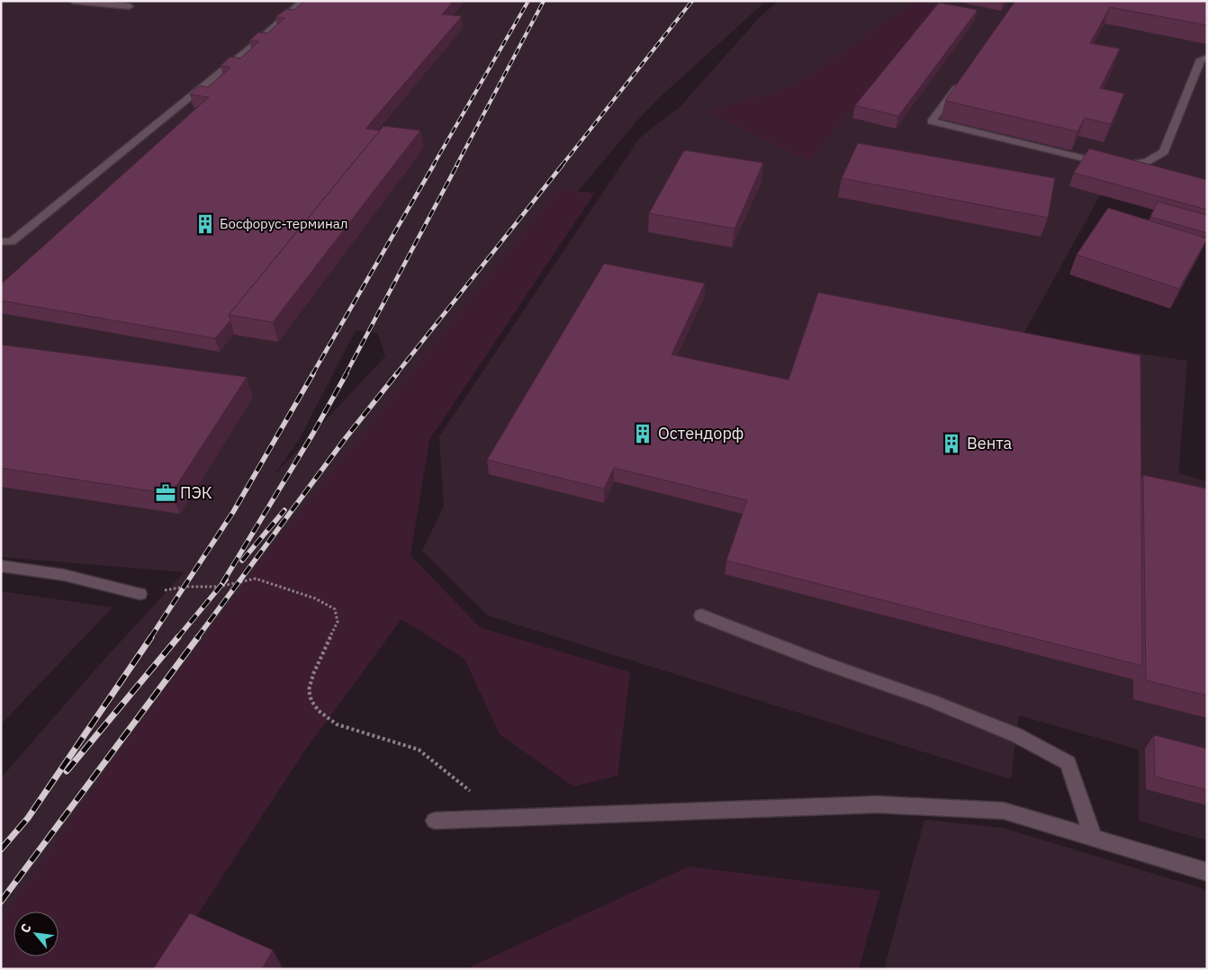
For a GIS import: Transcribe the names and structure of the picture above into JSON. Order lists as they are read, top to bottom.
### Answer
{
  "places": {
    "building": ["Босфорус-терминал", "Остендорф", "Вента"],
    "office": ["ПЭК"]
  },
  "north": "top left"
}
